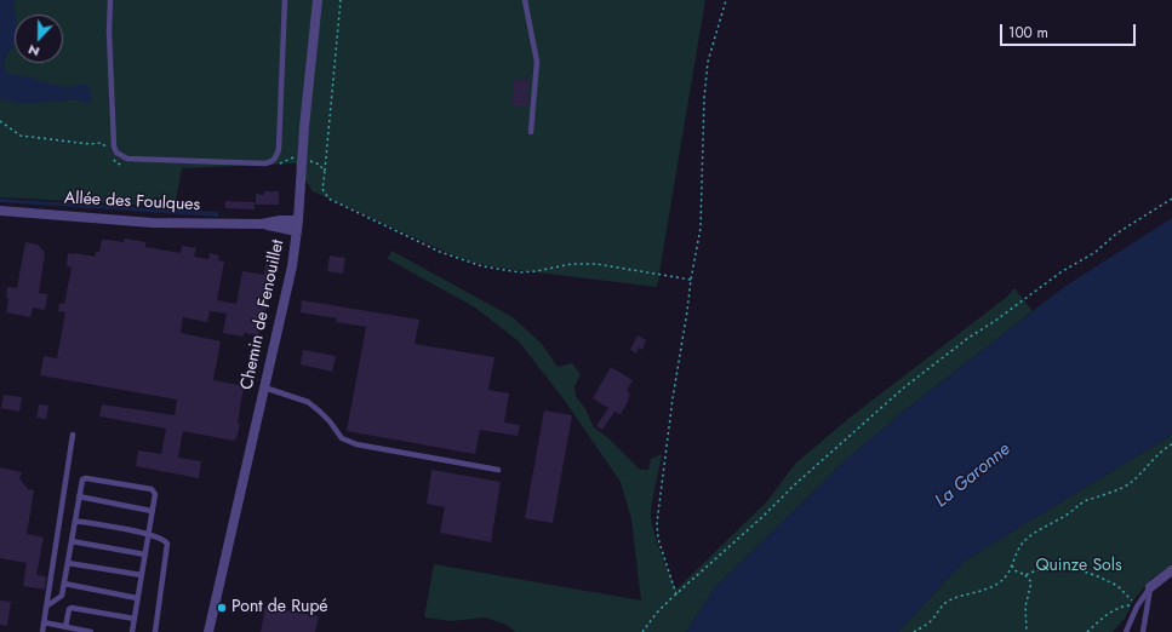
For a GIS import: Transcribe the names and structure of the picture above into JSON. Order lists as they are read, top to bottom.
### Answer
{
  "streets": {
    "street": ["Allée des Foulques", "Chemin de Fenouillet"]
  },
  "crossings": [
    ["Allée des Foulques", "Chemin de Fenouillet"]
  ],
  "water": ["La Garonne"],
  "parks": ["Quinze Sols"],
  "places": ["Pont de Rupé"],
  "scale_bar": "100 m",
  "north": "bottom"
}
